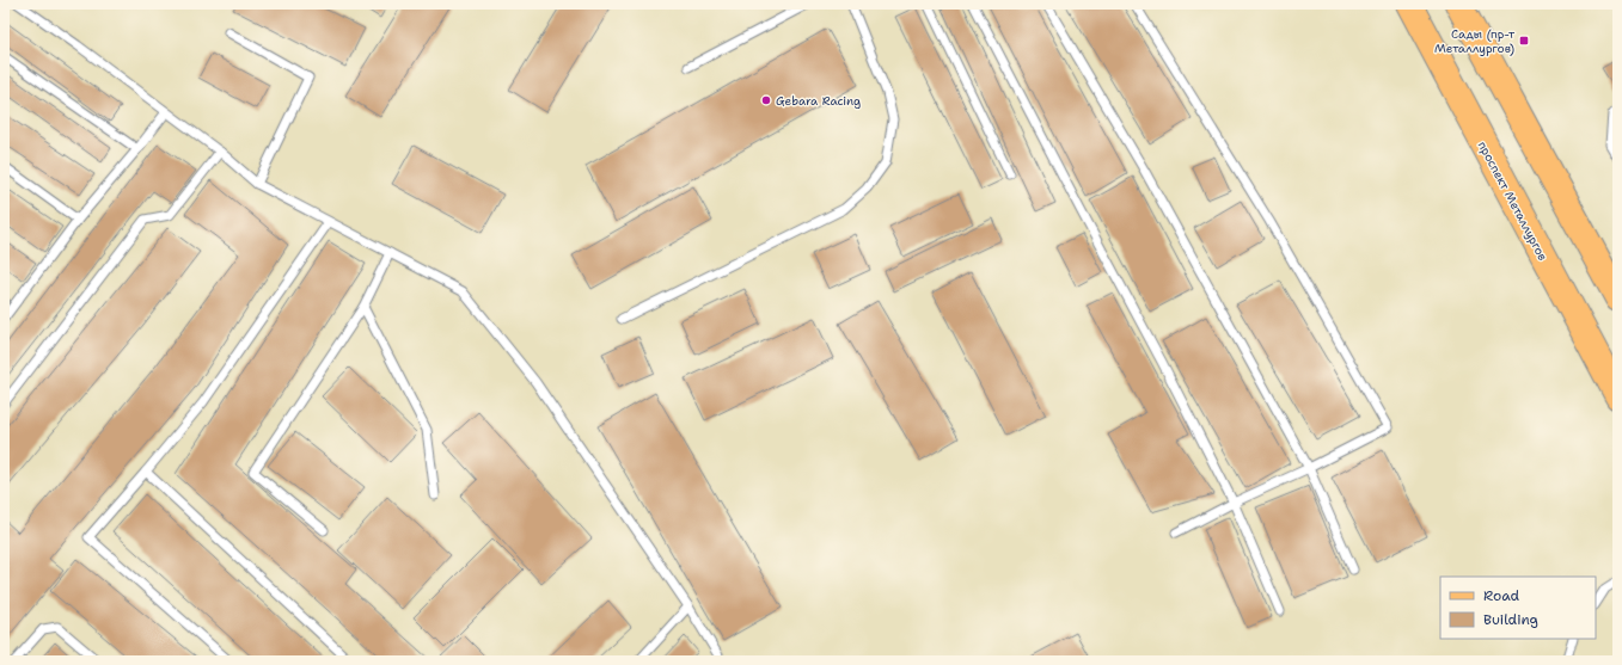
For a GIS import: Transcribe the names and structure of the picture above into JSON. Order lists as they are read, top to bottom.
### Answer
{
  "streets": {
    "main road": ["проспект Металлургов"]
  },
  "places": {
    "transit": ["Сады (пр-т Металлургов)"],
    "other": ["Gebara Racing"]
  },
  "legend": ["Road", "Building"]
}
